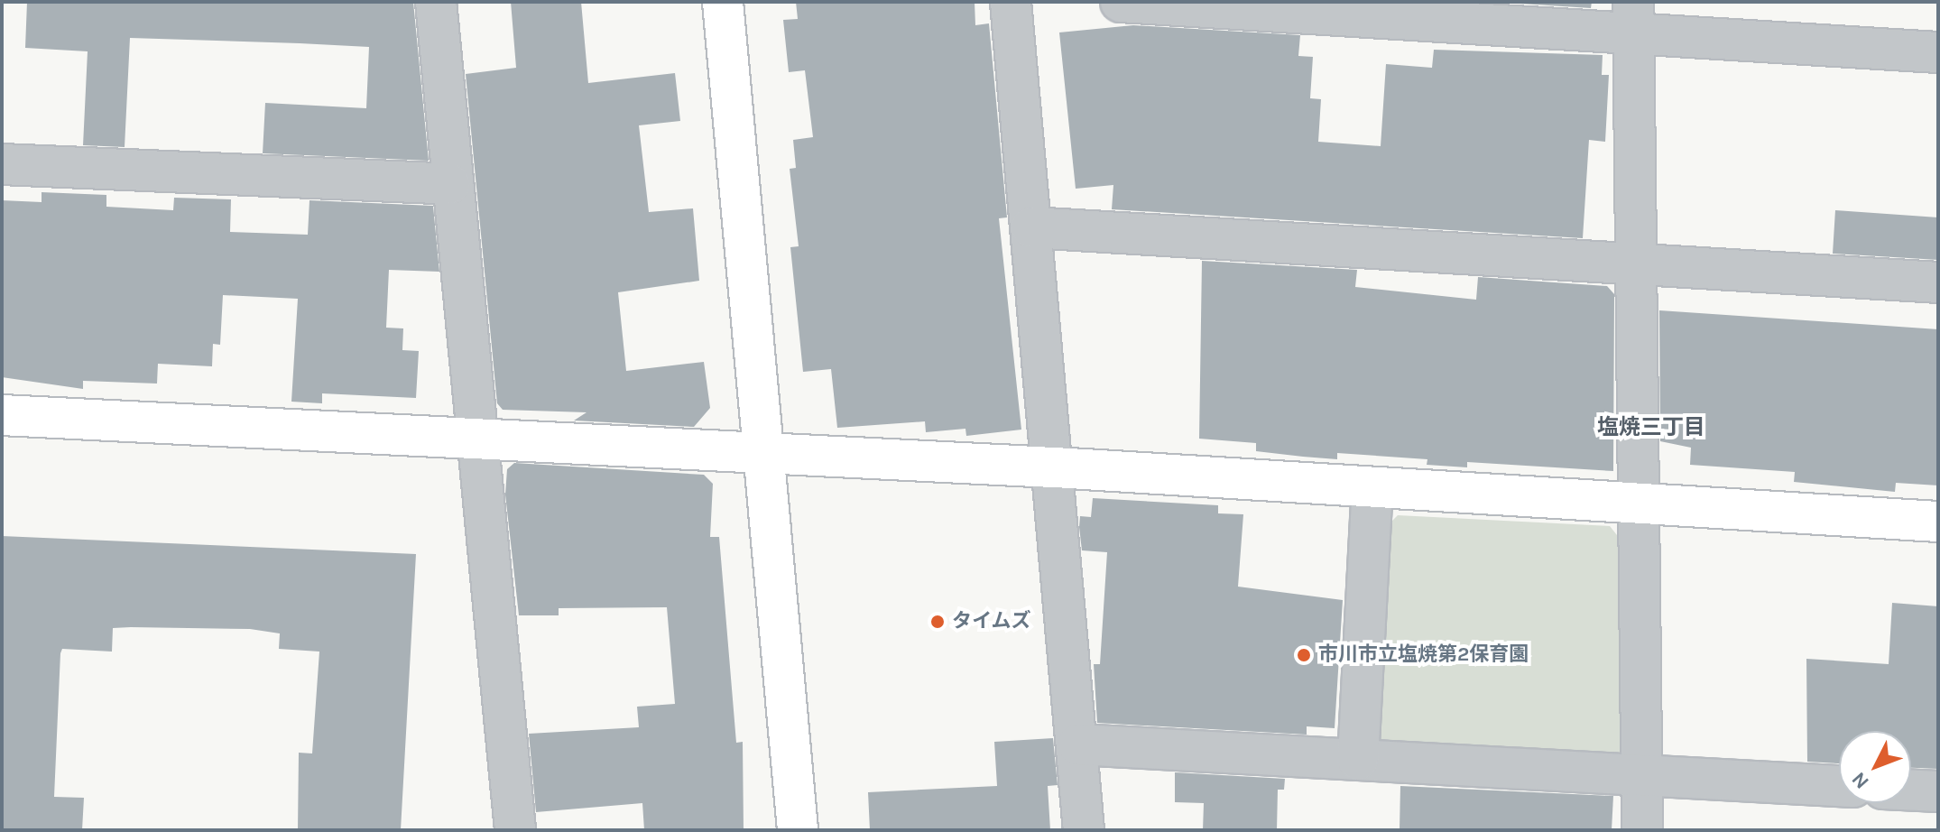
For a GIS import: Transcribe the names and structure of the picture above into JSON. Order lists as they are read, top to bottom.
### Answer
{
  "districts": ["塩焼三丁目"],
  "places": ["タイムズ", "市川市立塩焼第2保育園"],
  "north": "bottom left"
}
